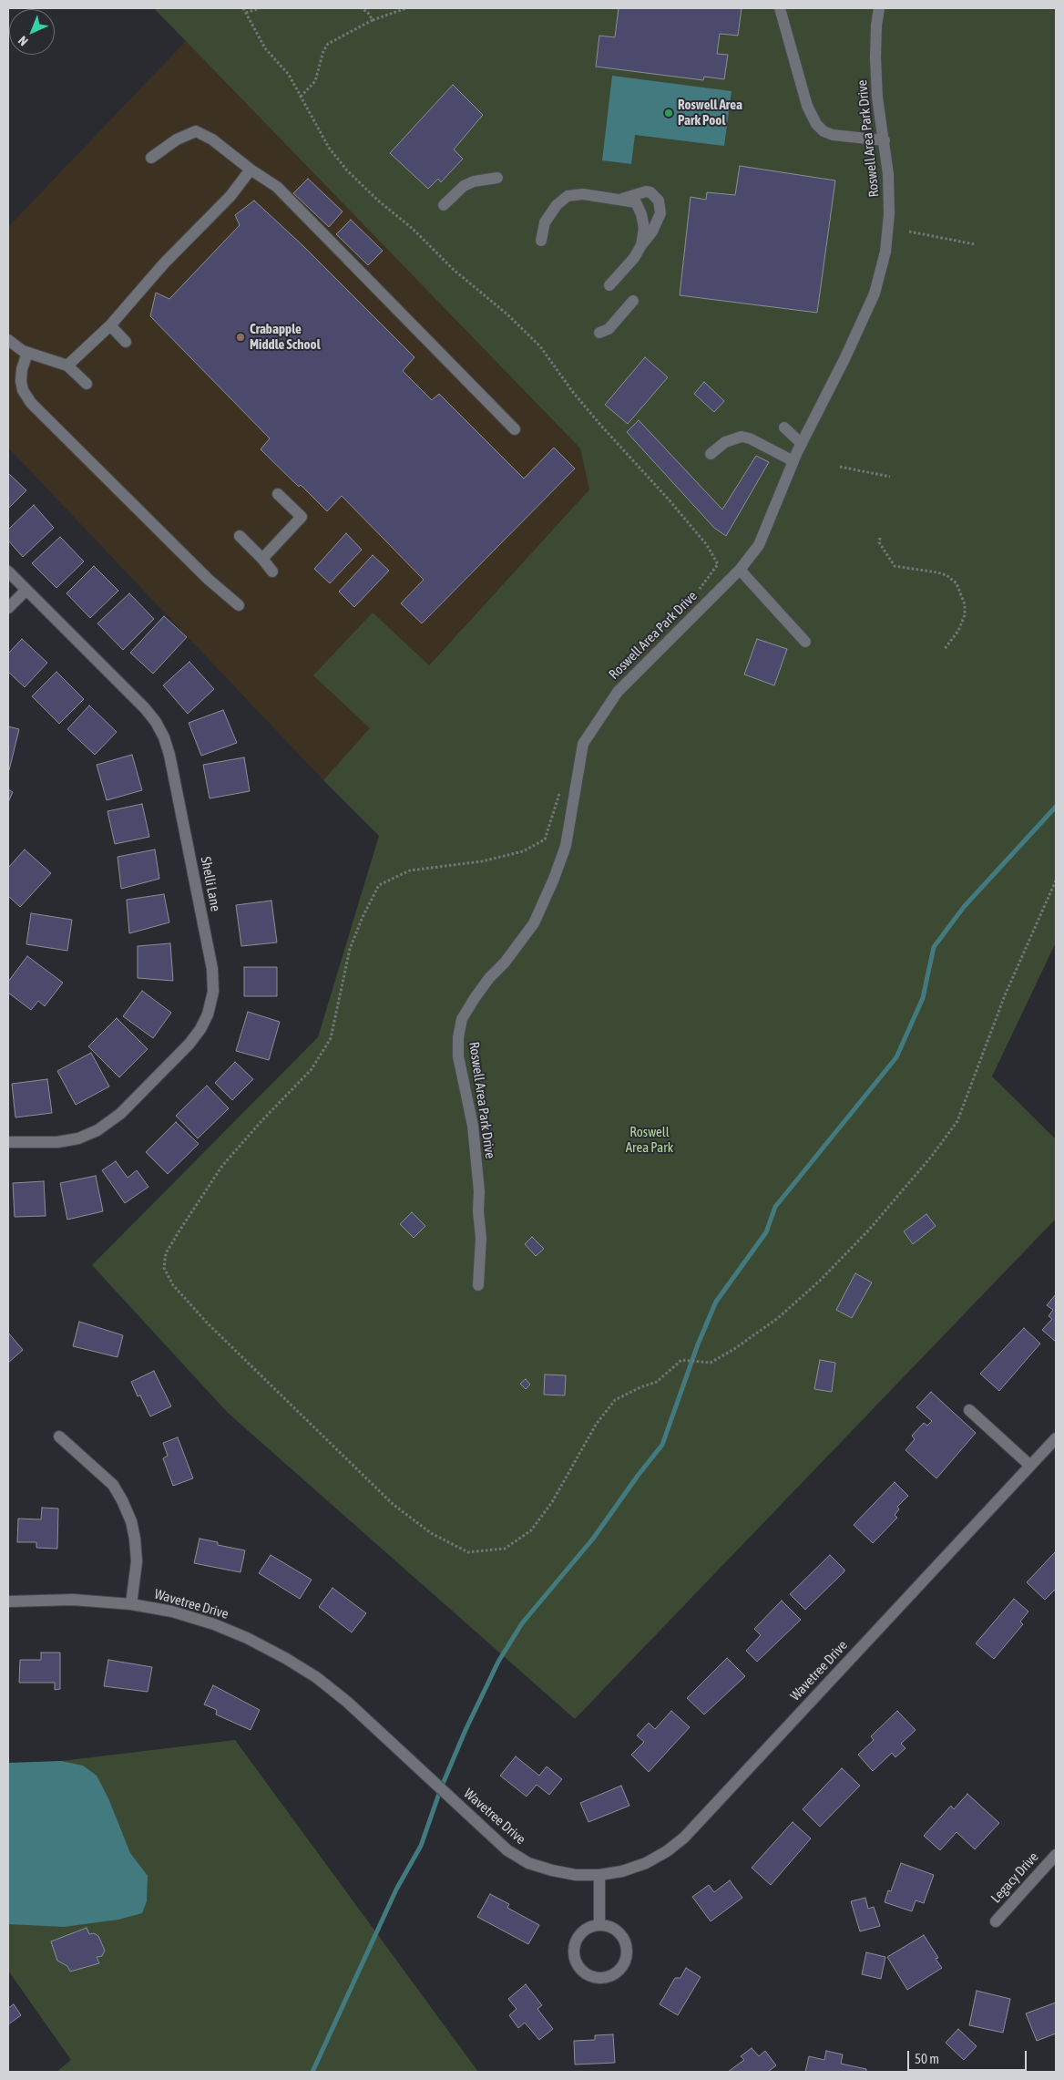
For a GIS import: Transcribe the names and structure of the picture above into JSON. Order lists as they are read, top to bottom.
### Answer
{
  "streets": {
    "street": [
      "Roswell Area Park Drive",
      "Shelli Lane",
      "Wavetree Drive",
      "Legacy Drive"
    ]
  },
  "parks": ["Roswell Area Park"],
  "places": ["Roswell Area Park Pool", "Crabapple Middle School"],
  "scale_bar": "50 m",
  "north": "bottom left"
}
